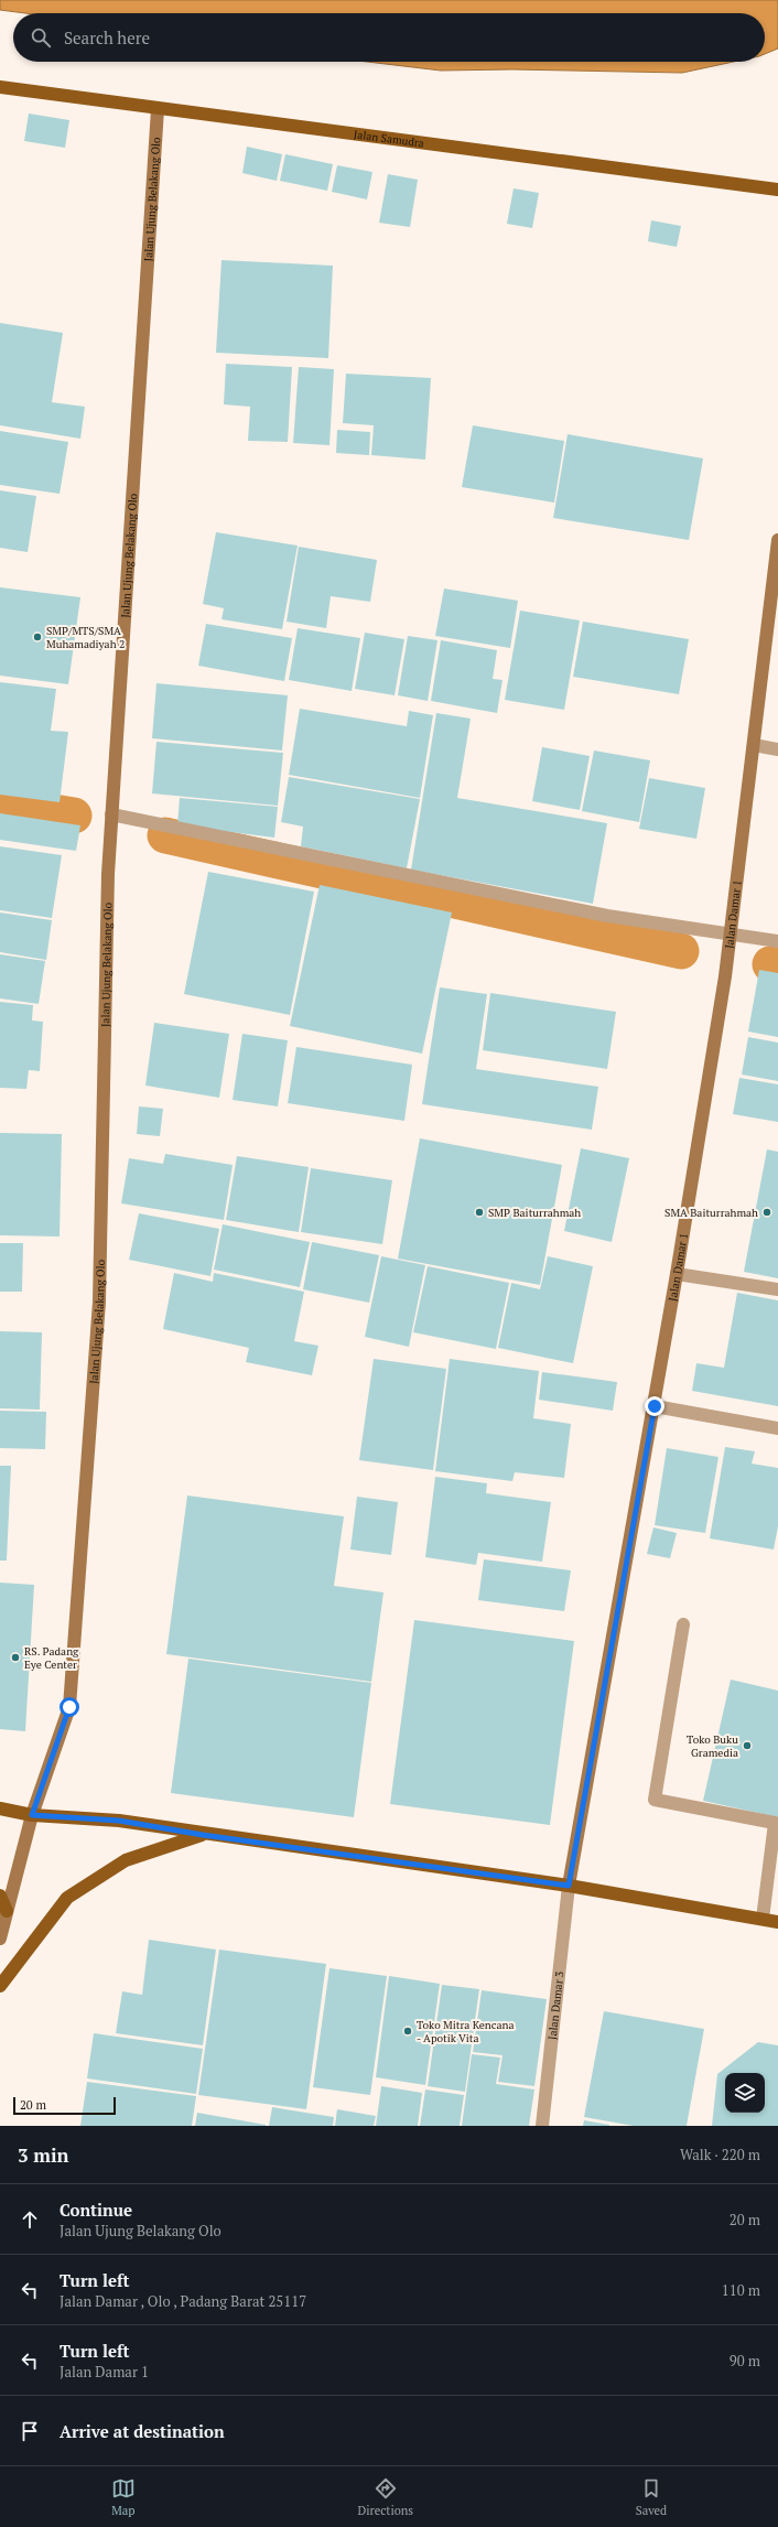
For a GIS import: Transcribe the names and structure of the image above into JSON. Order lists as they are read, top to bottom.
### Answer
{
  "streets": {
    "main road": ["Jalan Samudra"],
    "street": ["Jalan Ujung Belakang Olo", "Jalan Damar 1", "Jalan Damar 3"]
  },
  "crossings": [
    ["Jalan Samudra", "Jalan Ujung Belakang Olo"],
    ["Jalan Damar 1", "Jalan Damar 3"]
  ],
  "places": [
    "SMP/MTS/SMA Muhamadiyah 2",
    "SMP Baiturrahmah",
    "SMA Baiturrahmah",
    "RS. Padang Eye Center",
    "Toko Buku Gramedia",
    "Toko Mitra Kencana - Apotik Vita"
  ],
  "scale_bar": "20 m",
  "page": {
    "search": "Search here",
    "scale": "20 m",
    "heading": ["3 min", "Walk · 220 m"],
    "list": [
      ["Continue", "Jalan Ujung Belakang Olo", "20 m"],
      ["Turn left", "Jalan Damar , Olo , Padang Barat 25117", "110 m"],
      ["Turn left", "Jalan Damar 1", "90 m"],
      "Arrive at destination"
    ],
    "nav": ["Map", "Directions", "Saved"]
  }
}
